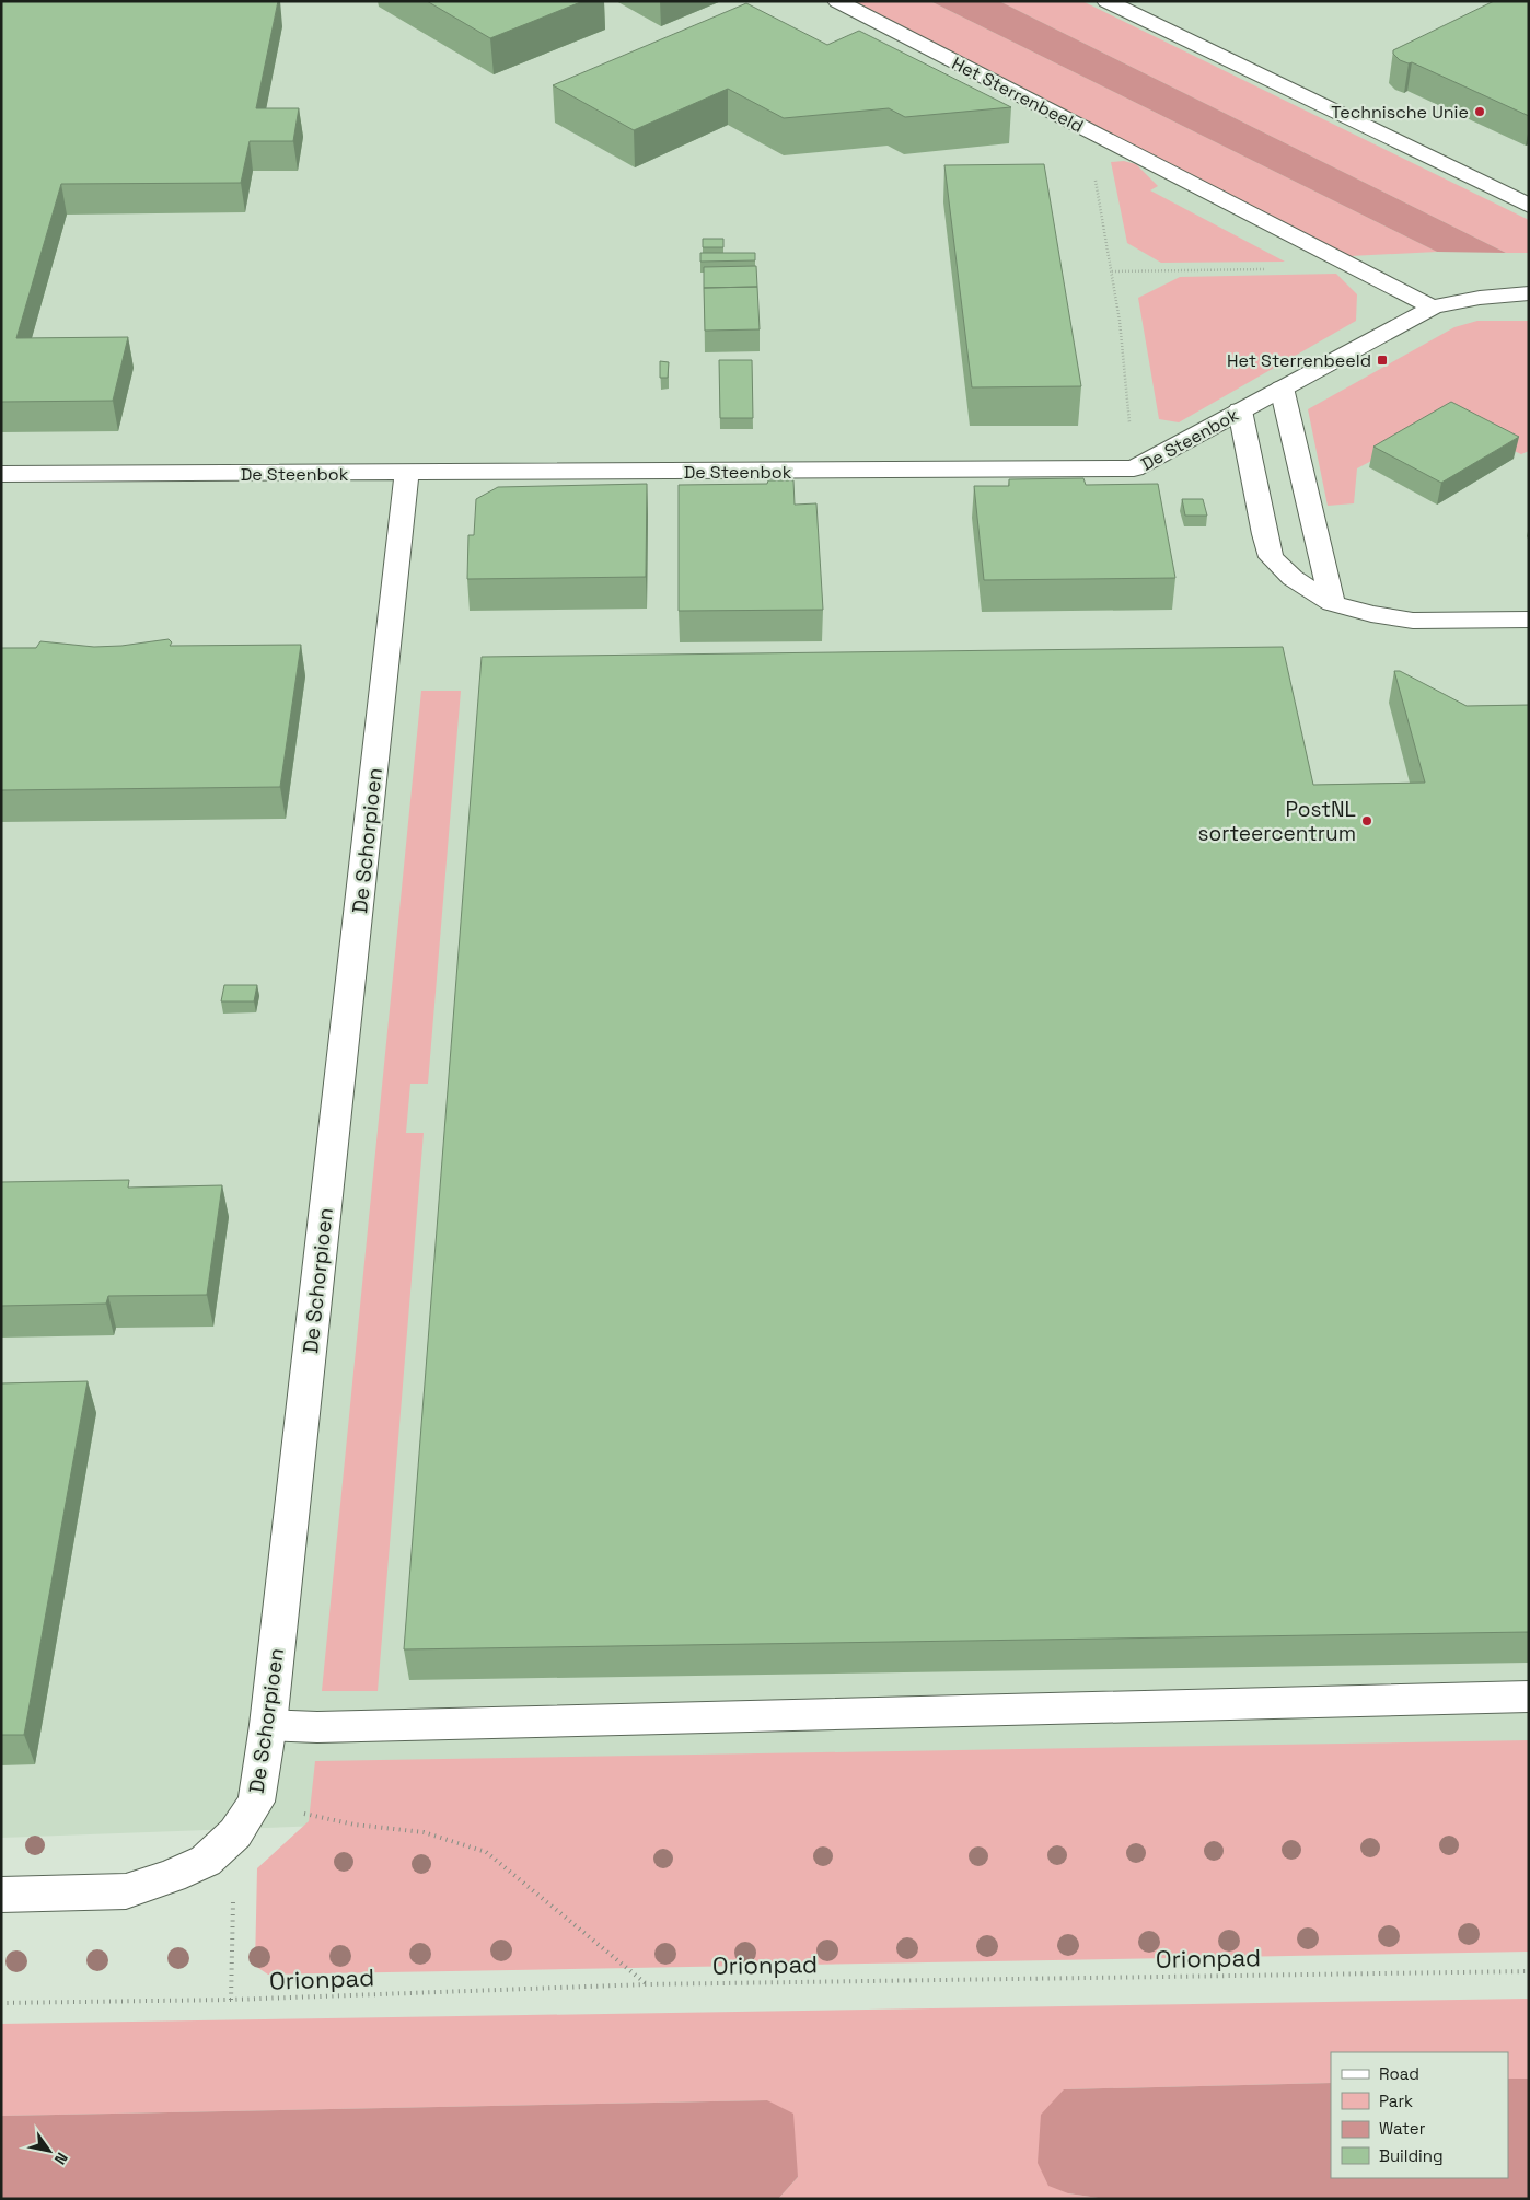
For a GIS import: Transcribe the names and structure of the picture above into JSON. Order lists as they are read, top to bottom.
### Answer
{
  "streets": {
    "street": ["Het Sterrenbeeld", "De Steenbok", "De Schorpioen"],
    "path": ["Orionpad"]
  },
  "crossings": [
    ["Het Sterrenbeeld", "De Steenbok"],
    ["De Steenbok", "De Schorpioen"]
  ],
  "places": {
    "other": ["Technische Unie", "PostNL sorteercentrum"],
    "transit": ["Het Sterrenbeeld"]
  },
  "legend": [
    "Road",
    "Park",
    "Water",
    "Building"
  ],
  "north": "bottom right"
}
